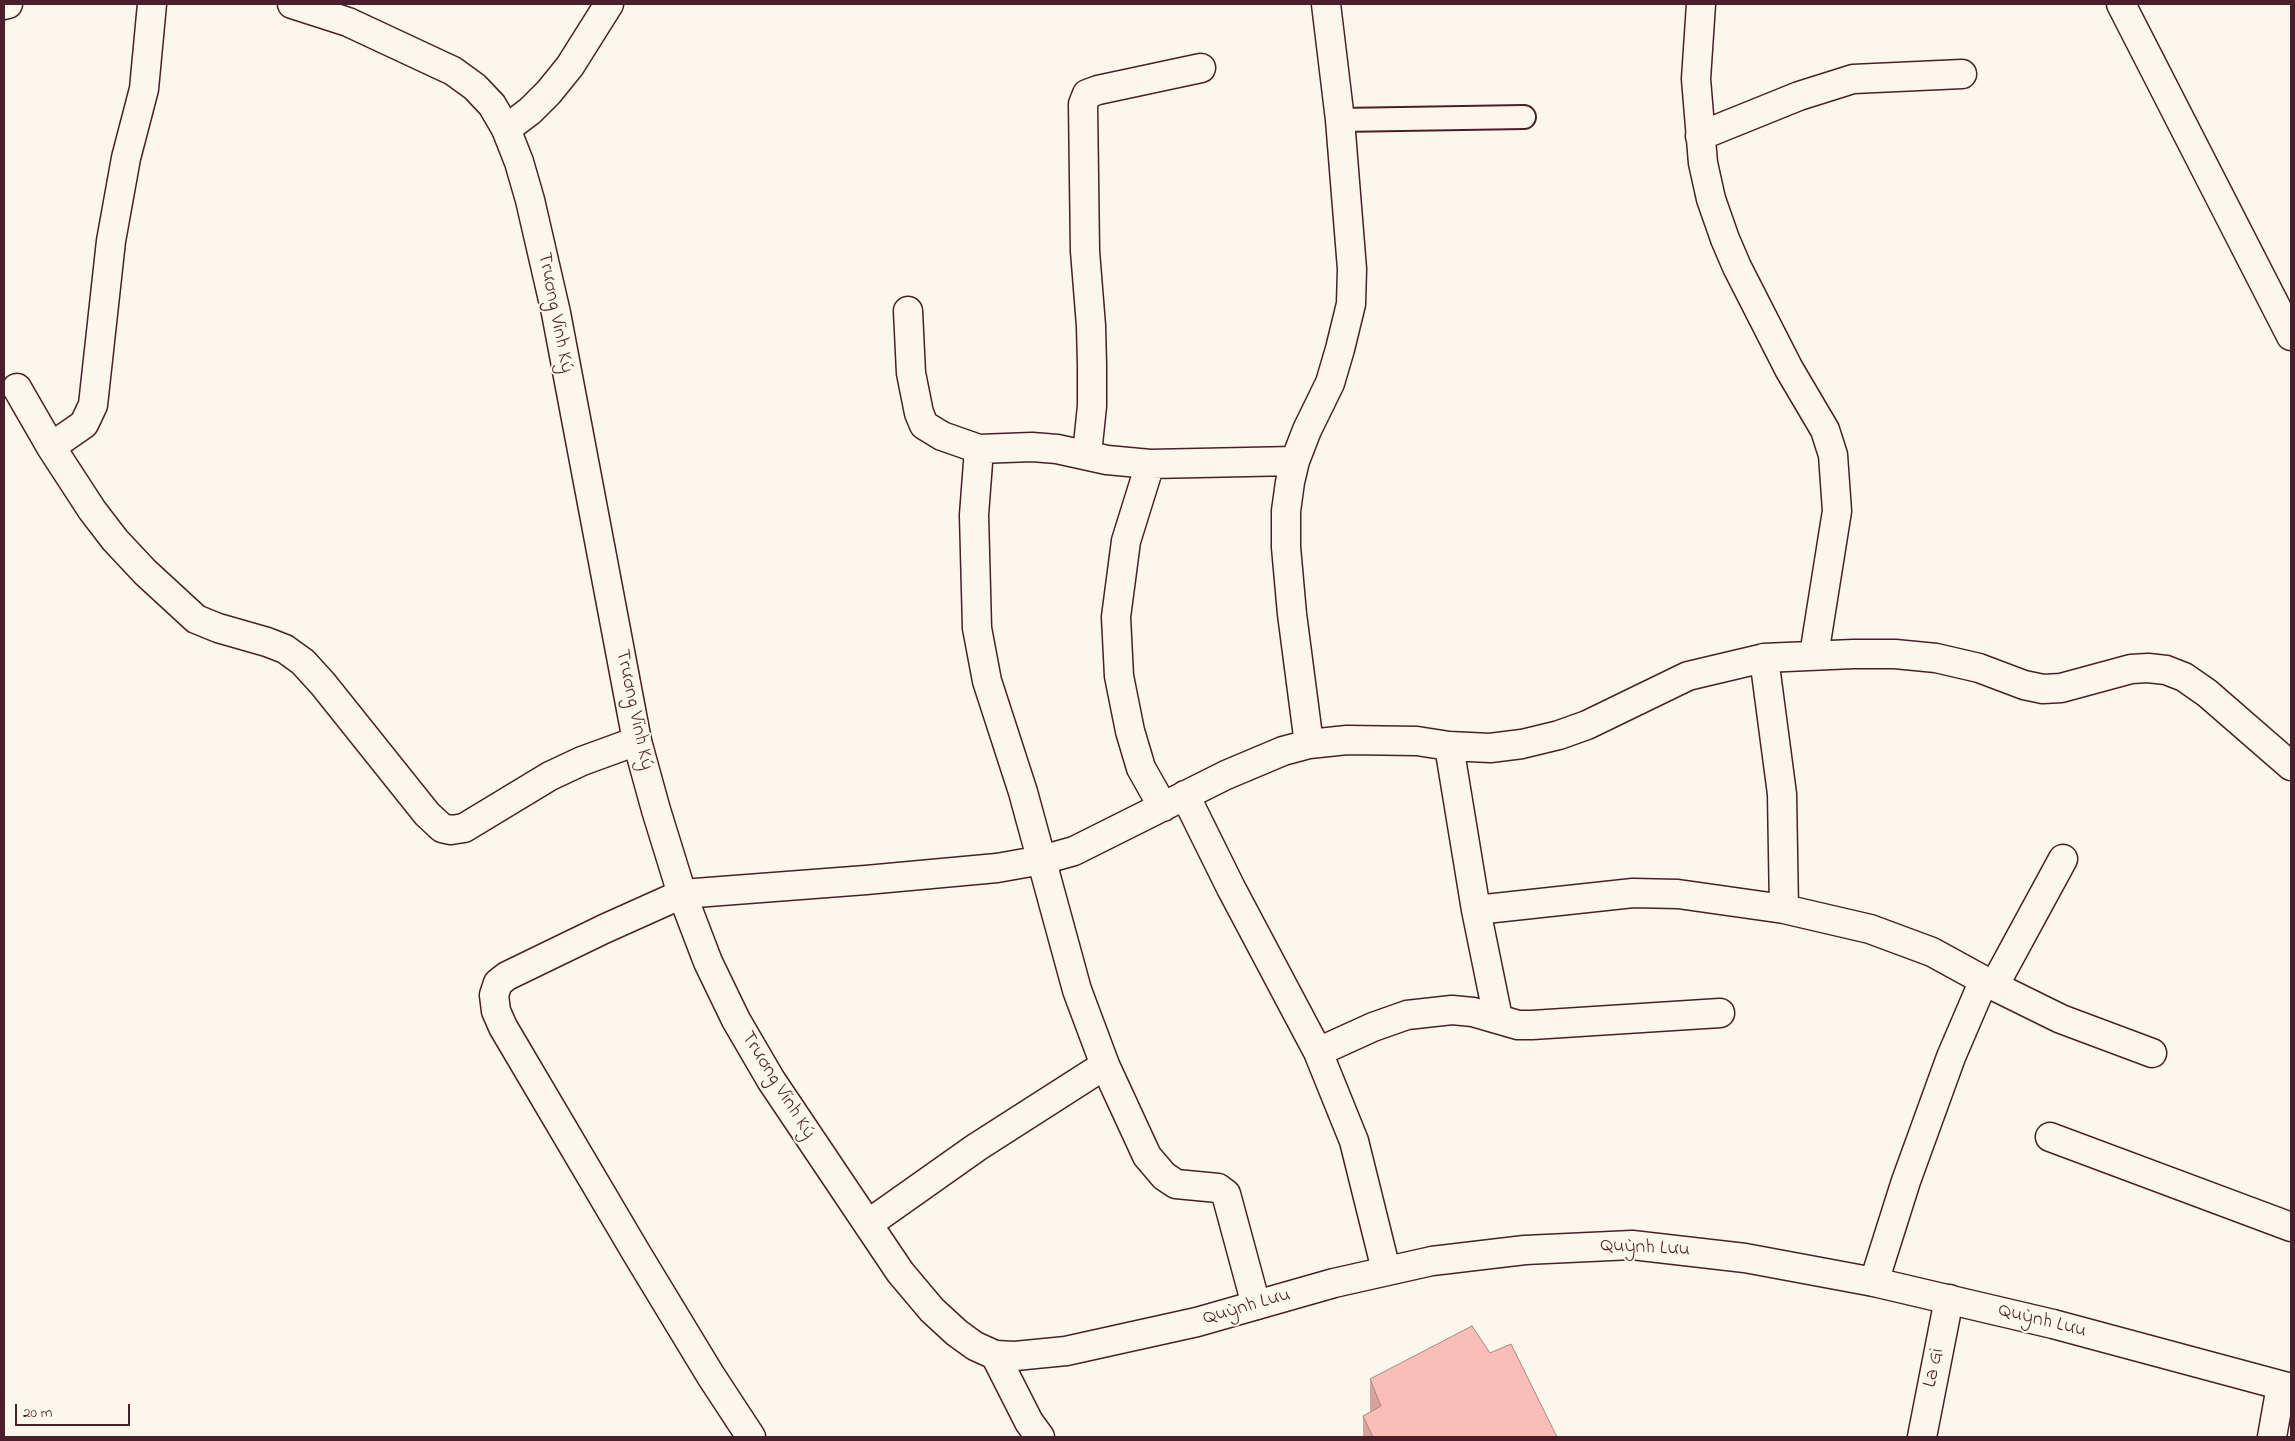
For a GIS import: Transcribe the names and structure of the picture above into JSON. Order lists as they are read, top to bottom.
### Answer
{
  "streets": {
    "street": ["Trương Vĩnh Ký", "Quỳnh Lưu", "La Gi"]
  },
  "crossings": [
    ["Trương Vĩnh Ký", "Quỳnh Lưu"],
    ["Quỳnh Lưu", "La Gi"]
  ],
  "scale_bar": "20 m"
}
